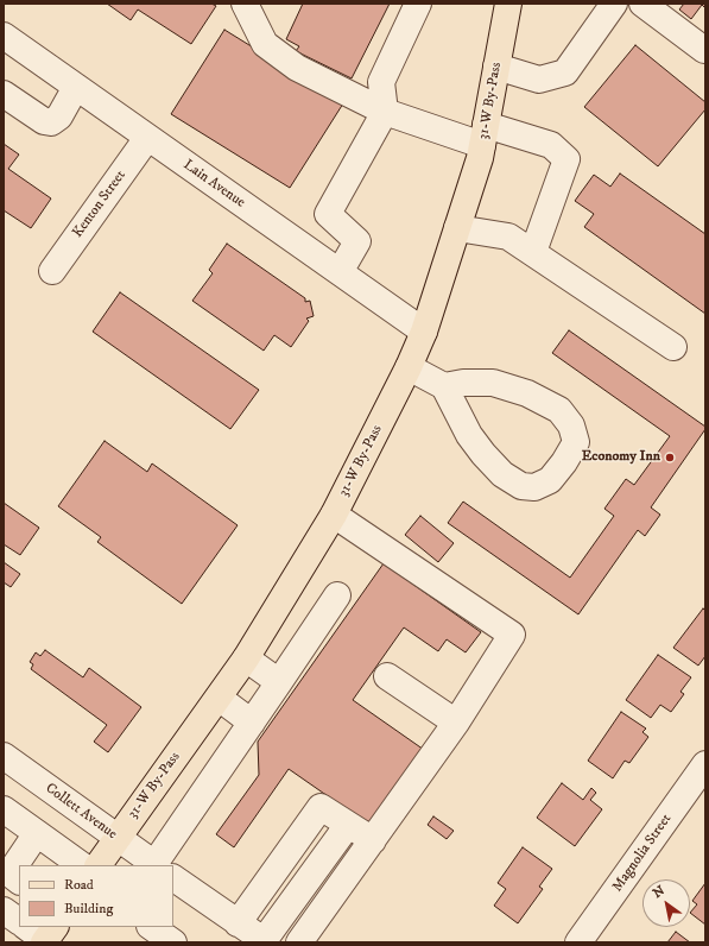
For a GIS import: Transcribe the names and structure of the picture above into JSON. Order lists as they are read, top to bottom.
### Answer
{
  "streets": {
    "main road": ["31-W By-Pass"],
    "street": [
      "Lain Avenue",
      "Kenton Street",
      "Collett Avenue",
      "Magnolia Street"
    ]
  },
  "crossings": [
    ["31-W By-Pass", "Lain Avenue"],
    ["31-W By-Pass", "Collett Avenue"],
    ["Lain Avenue", "Kenton Street"]
  ],
  "places": ["Economy Inn"],
  "legend": ["Road", "Building"],
  "north": "top left"
}
